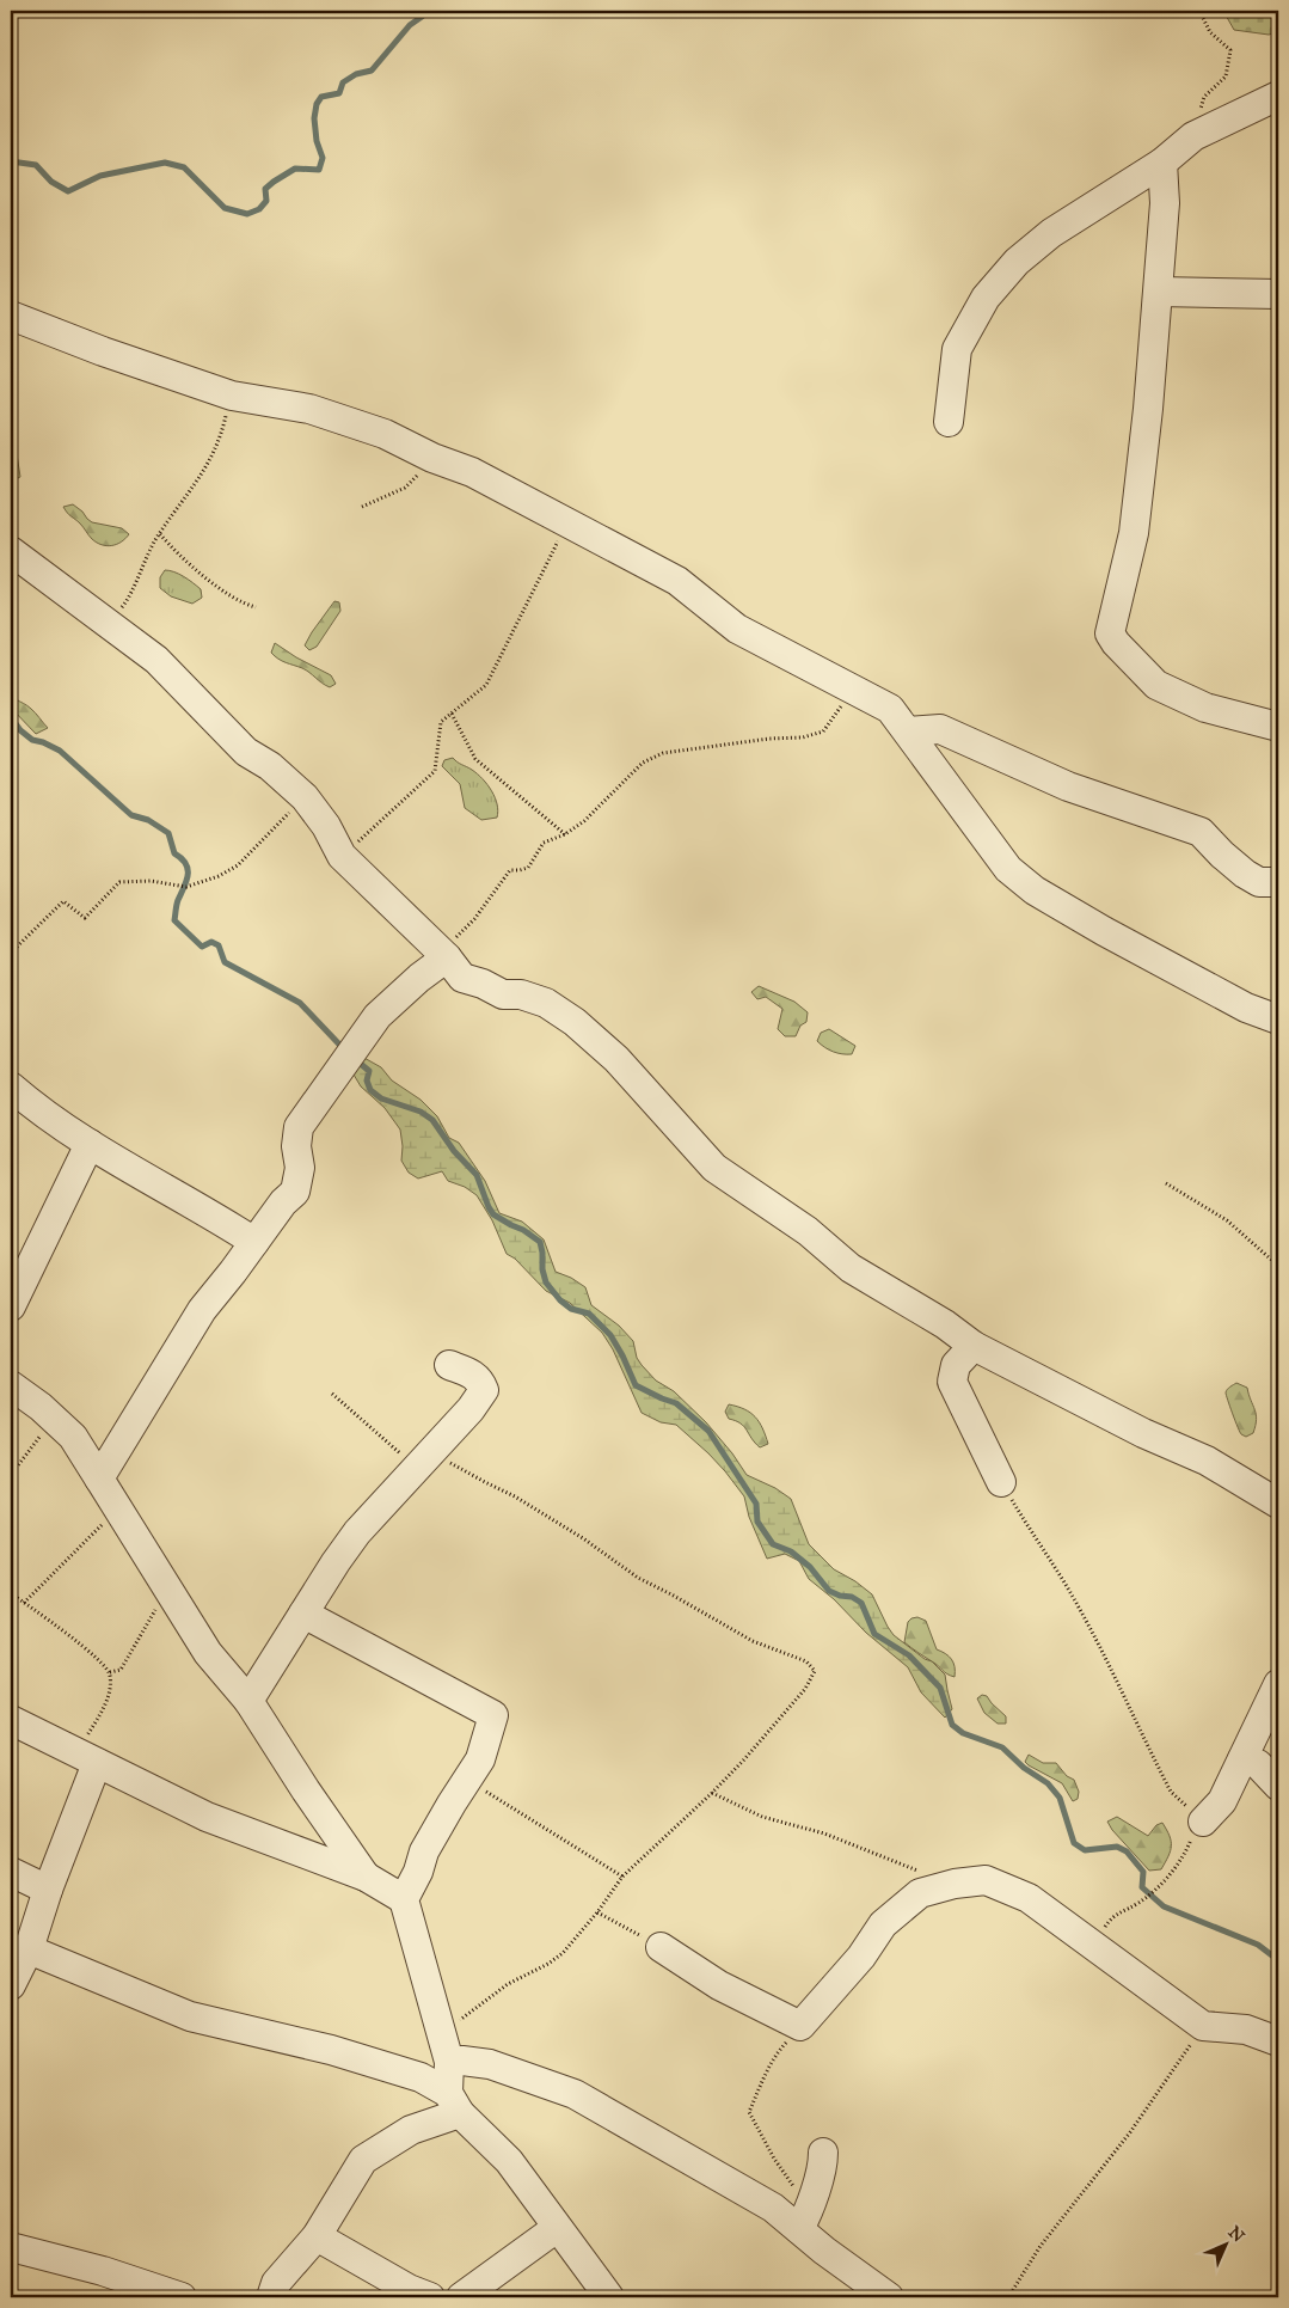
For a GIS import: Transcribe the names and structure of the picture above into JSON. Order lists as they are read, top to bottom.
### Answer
{
  "north": "top right"
}
